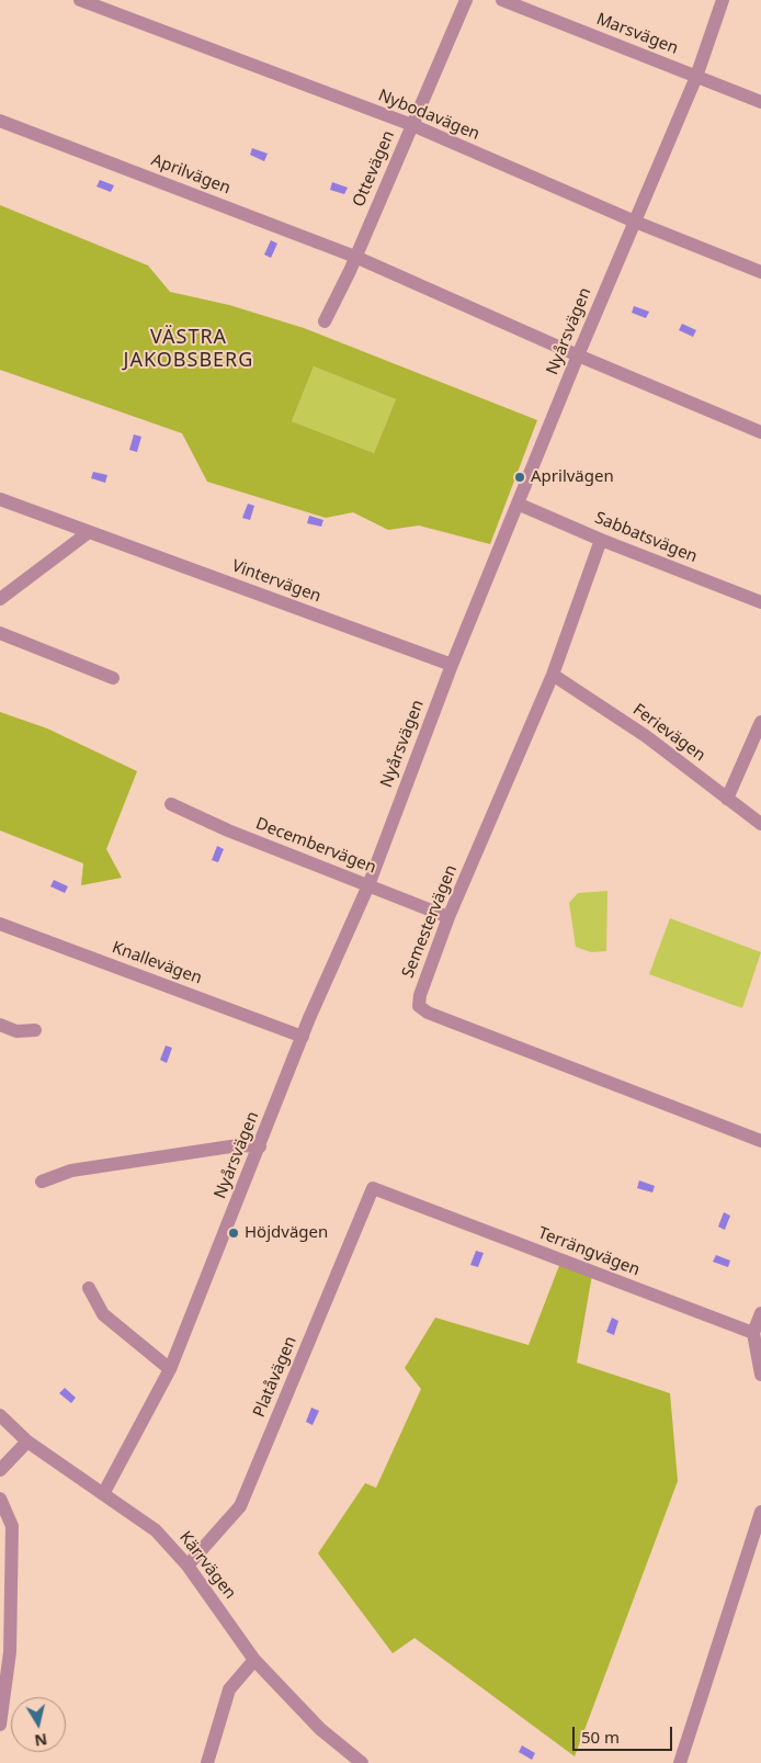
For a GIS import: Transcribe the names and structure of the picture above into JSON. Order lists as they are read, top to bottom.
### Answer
{
  "streets": {
    "street": [
      "Marsvägen",
      "Nybodavägen",
      "Ottevägen",
      "Aprilvägen",
      "Nyårsvägen",
      "Sabbatsvägen",
      "Vintervägen",
      "Ferievägen",
      "Decembervägen",
      "Semestervägen",
      "Knallevägen",
      "Terrängvägen",
      "Platåvägen",
      "Kärrvägen"
    ]
  },
  "crossings": [
    ["Marsvägen", "Nyårsvägen"],
    ["Nybodavägen", "Ottevägen"],
    ["Nybodavägen", "Nyårsvägen"],
    ["Ottevägen", "Aprilvägen"],
    ["Aprilvägen", "Nyårsvägen"],
    ["Nyårsvägen", "Sabbatsvägen"],
    ["Nyårsvägen", "Vintervägen"],
    ["Nyårsvägen", "Decembervägen"],
    ["Nyårsvägen", "Knallevägen"],
    ["Nyårsvägen", "Kärrvägen"],
    ["Sabbatsvägen", "Semestervägen"],
    ["Ferievägen", "Semestervägen"],
    ["Decembervägen", "Semestervägen"],
    ["Terrängvägen", "Platåvägen"],
    ["Platåvägen", "Kärrvägen"]
  ],
  "districts": ["VÄSTRA JAKOBSBERG"],
  "places": ["Aprilvägen", "Höjdvägen"],
  "scale_bar": "50 m",
  "north": "bottom"
}
